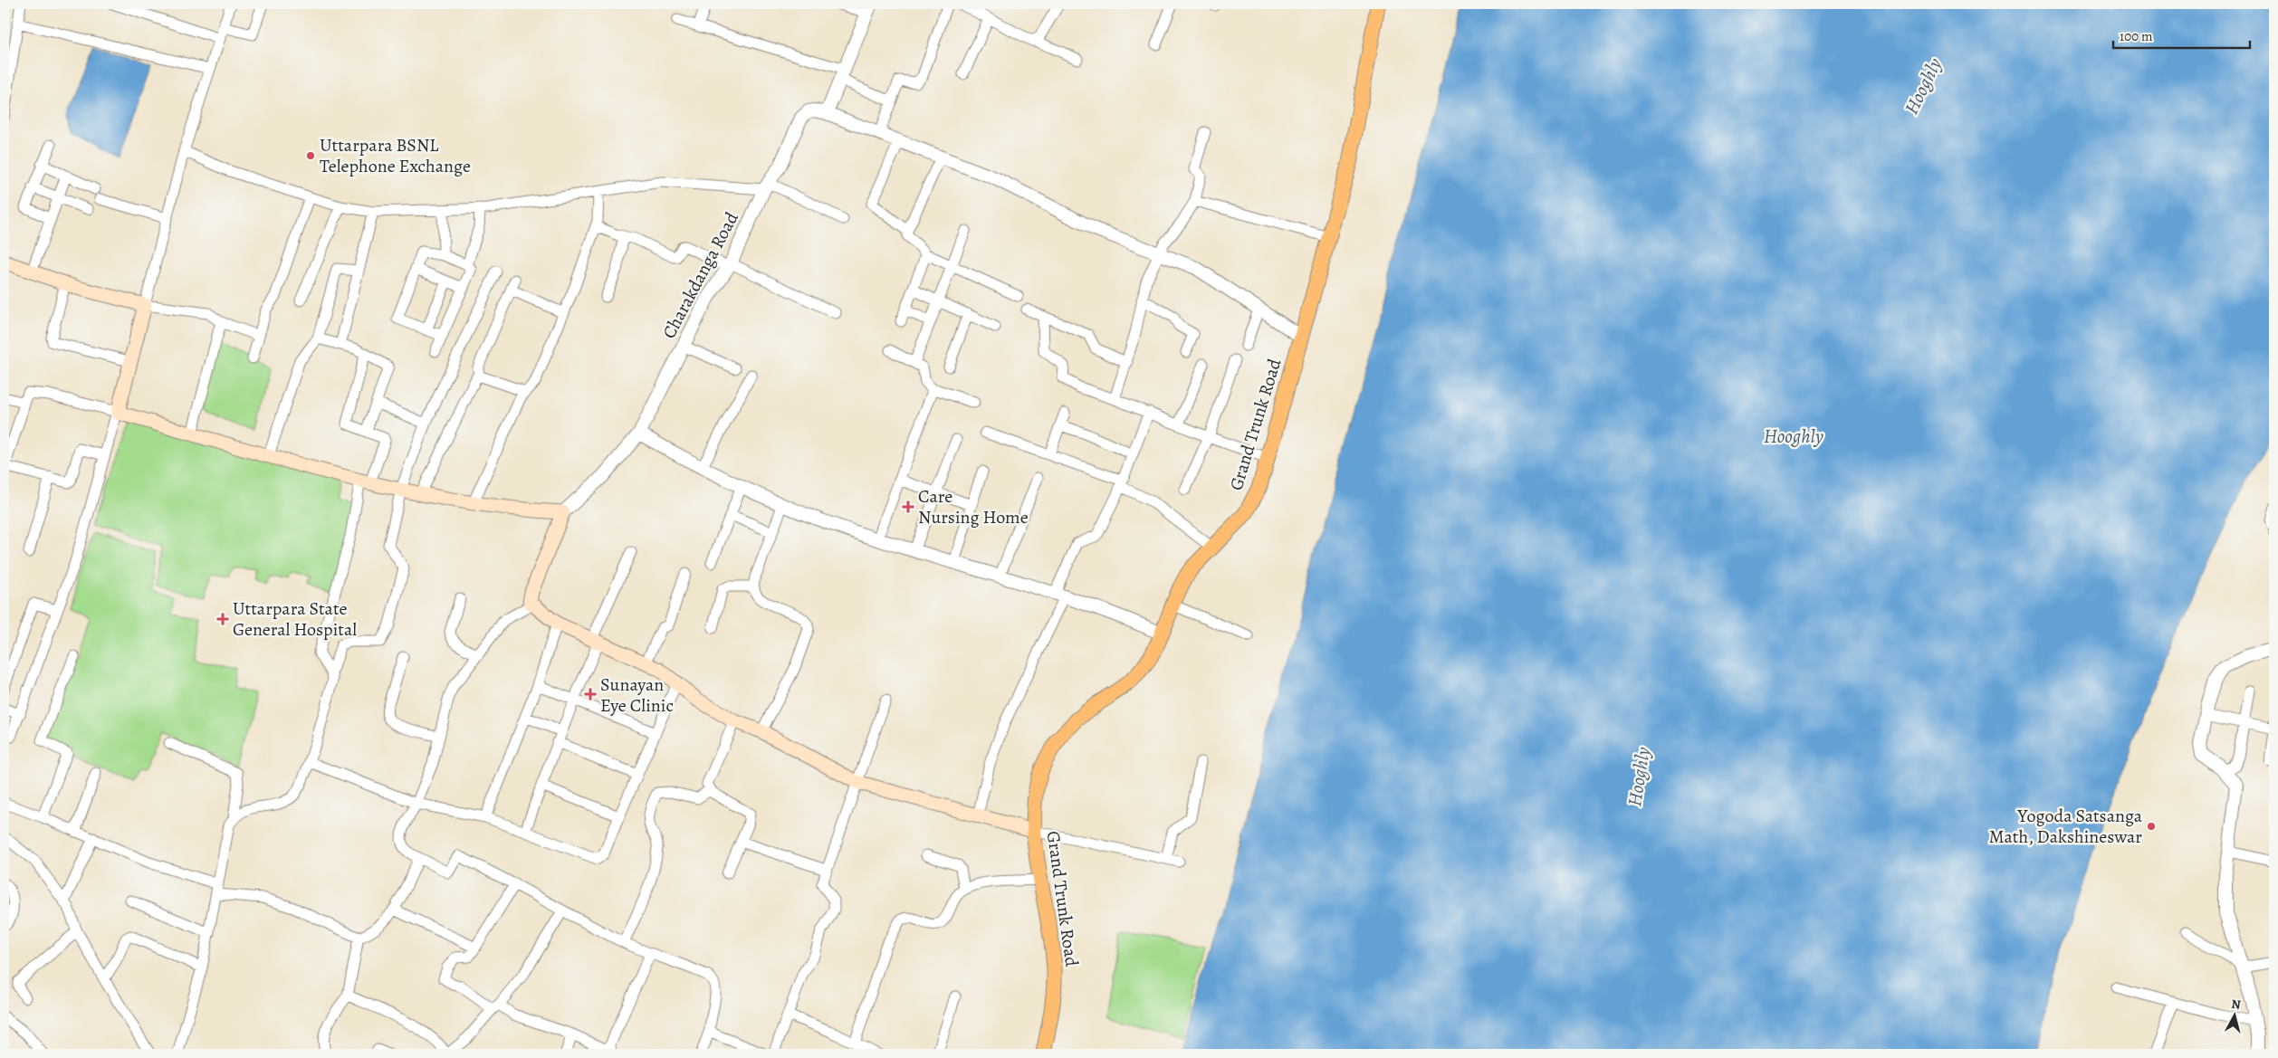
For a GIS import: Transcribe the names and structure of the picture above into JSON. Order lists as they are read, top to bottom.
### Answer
{
  "streets": {
    "main road": ["Grand Trunk Road"],
    "street": ["Charakdanga Road"]
  },
  "water": ["Hooghly"],
  "places": {
    "other": ["Uttarpara BSNL Telephone Exchange", "Yogoda Satsanga Math, Dakshineswar"],
    "health": ["Care Nursing Home", "Uttarpara State General Hospital", "Sunayan Eye Clinic"]
  },
  "scale_bar": "100 m",
  "north": "top"
}
